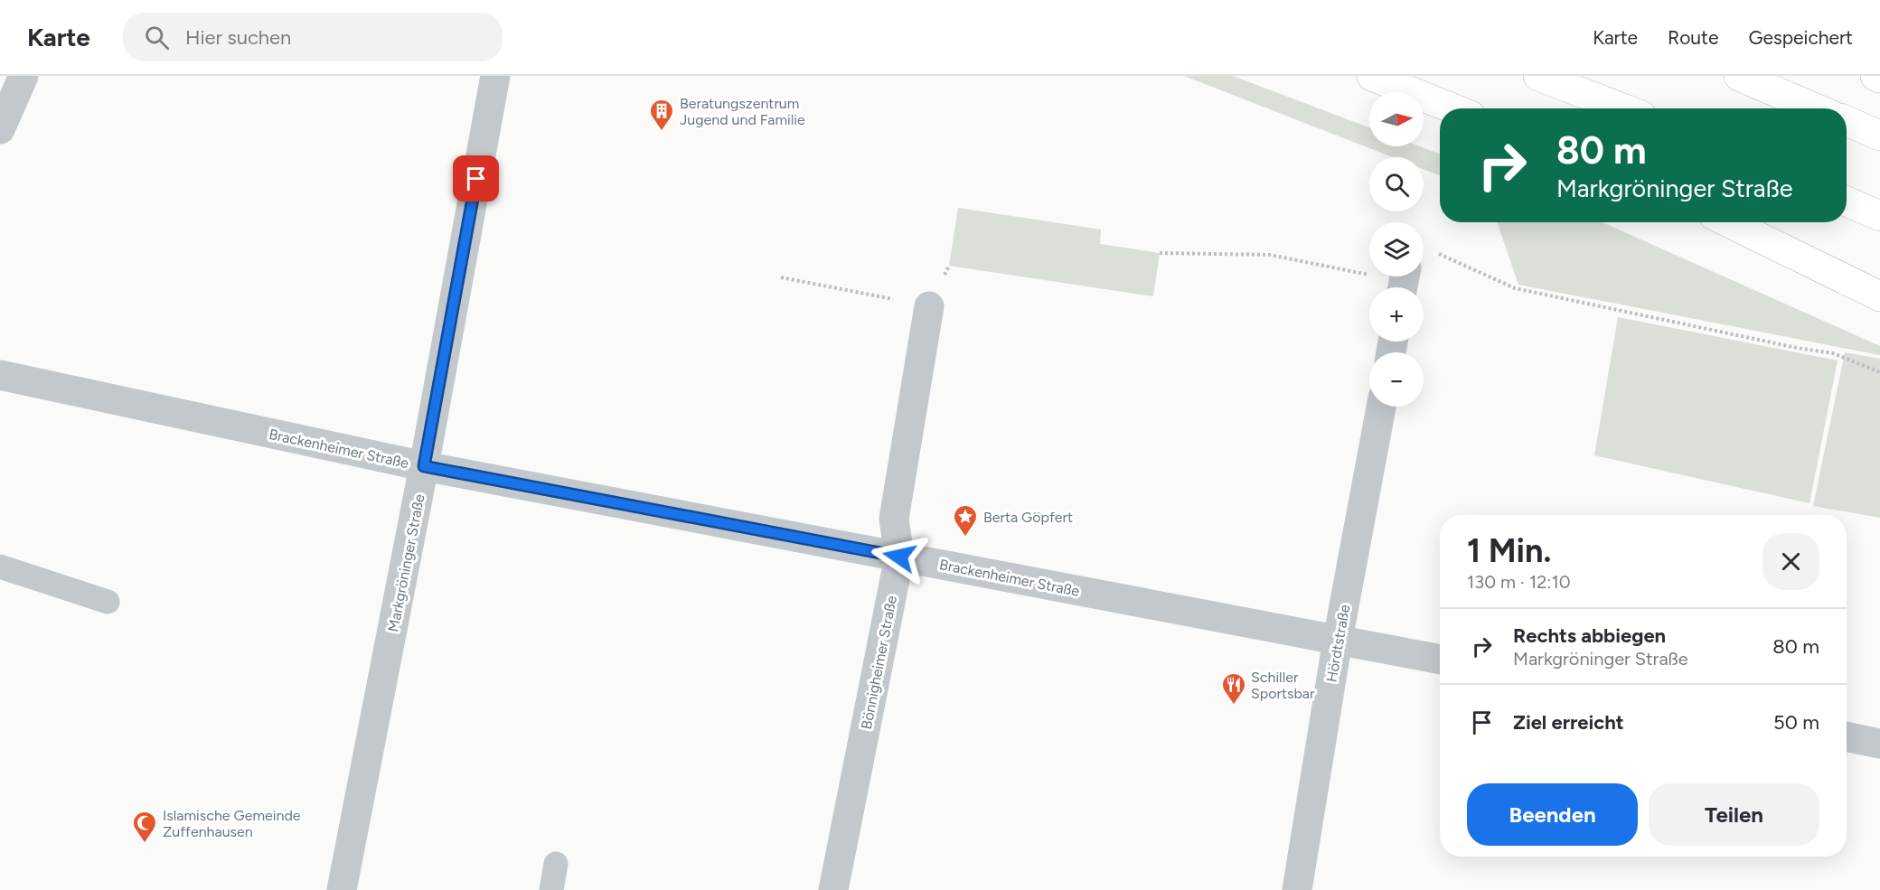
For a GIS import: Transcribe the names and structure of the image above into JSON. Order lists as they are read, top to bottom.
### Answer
{
  "streets": {
    "street": [
      "Brackenheimer Straße",
      "Markgröninger Straße",
      "Hördtstraße",
      "Bönnigheimer Straße"
    ]
  },
  "crossings": [
    ["Brackenheimer Straße", "Markgröninger Straße"],
    ["Brackenheimer Straße", "Hördtstraße"],
    ["Brackenheimer Straße", "Bönnigheimer Straße"]
  ],
  "places": {
    "building": ["Beratungszentrum Jugend und Familie"],
    "place": ["Berta Göpfert"],
    "restaurant": ["Schiller Sportsbar"],
    "mosque": ["Islamische Gemeinde Zuffenhausen"]
  },
  "north": "right",
  "page": {
    "header": "Karte",
    "search": "Hier suchen",
    "nav": ["Karte", "Route", "Gespeichert"],
    "map_buttons": ["+", "−"],
    "turn": ["80 m", "Markgröninger Straße"],
    "heading": ["1 Min.", "130 m · 12:10"],
    "list": [
      {
        "name": "Rechts abbiegen",
        "note": "Markgröninger Straße",
        "value": "80 m"
      },
      {
        "name": "Ziel erreicht",
        "value": "50 m"
      }
    ],
    "buttons": ["Beenden", "Teilen"]
  }
}
